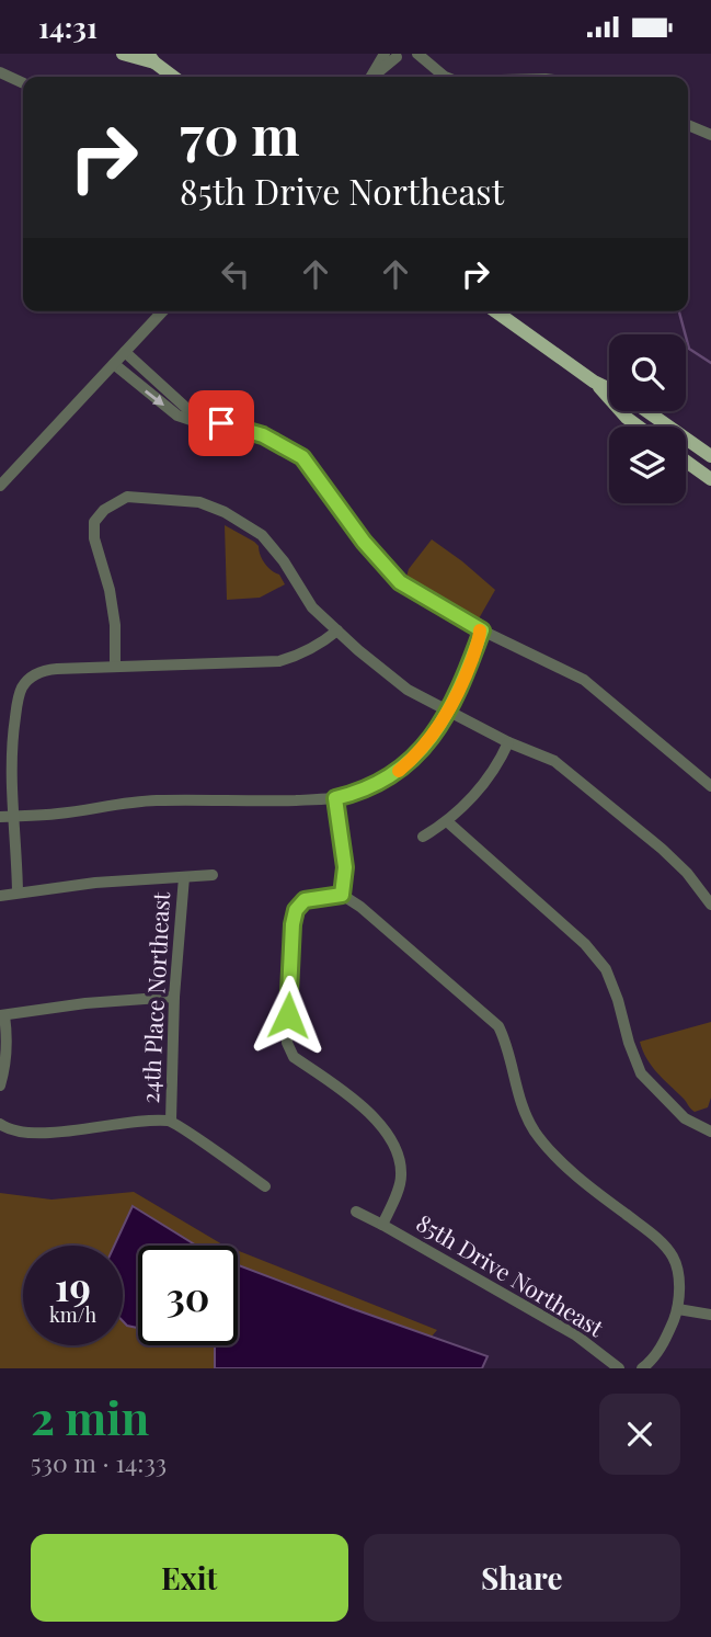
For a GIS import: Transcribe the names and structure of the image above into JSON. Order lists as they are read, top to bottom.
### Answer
{
  "streets": {
    "street": ["24th Place Northeast", "85th Drive Northeast"]
  },
  "page": {
    "status": "14:31",
    "turn": ["70 m", "85th Drive Northeast"],
    "speed": "19 km/h",
    "limit": "30",
    "heading": ["2 min", "530 m · 14:33"],
    "buttons": ["Exit", "Share"]
  }
}
